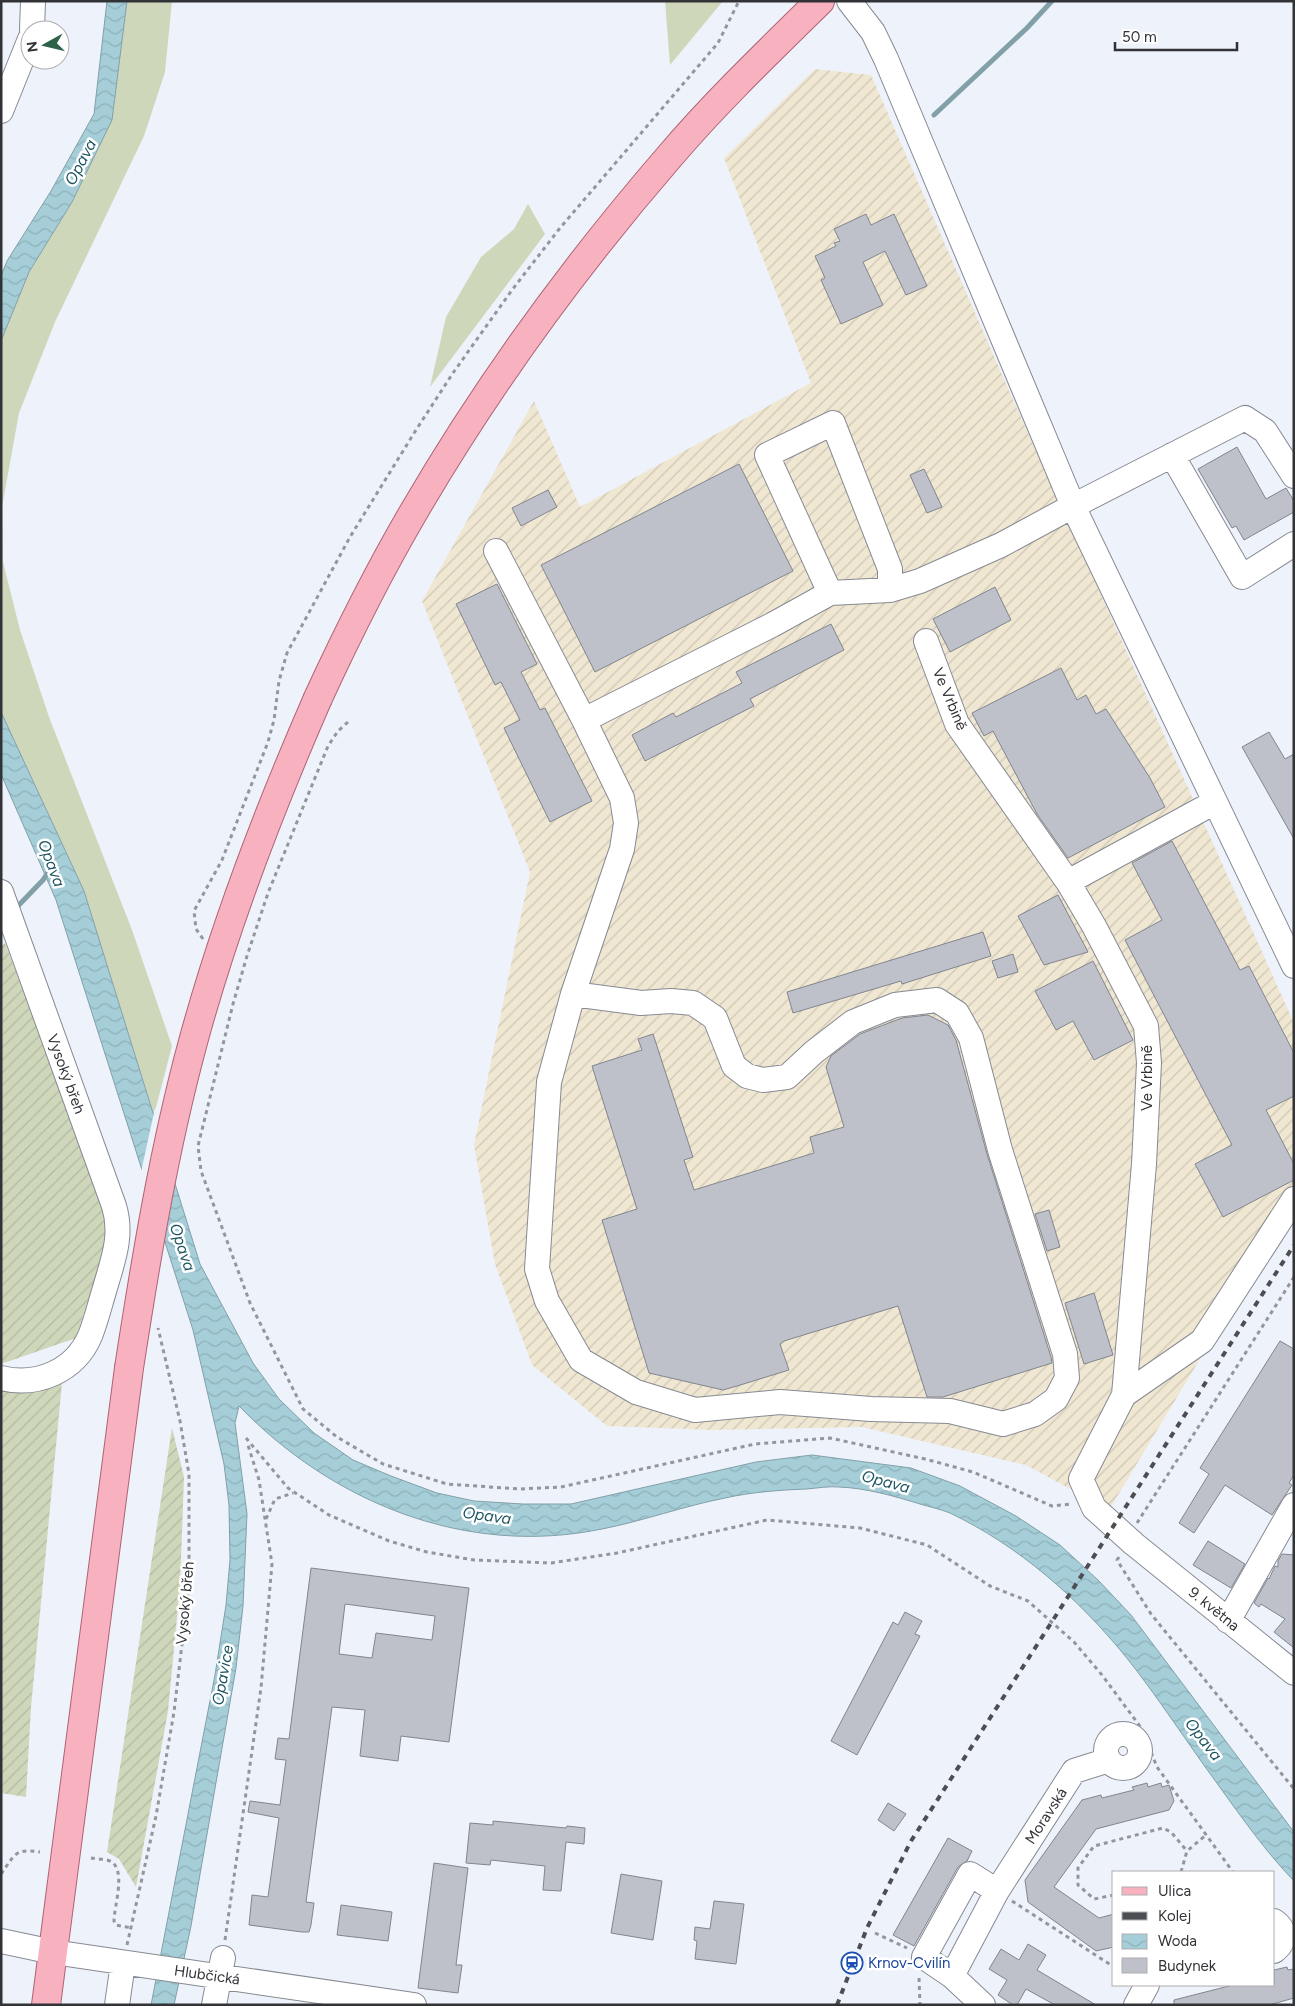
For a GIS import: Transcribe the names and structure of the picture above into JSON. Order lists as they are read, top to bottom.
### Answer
{
  "streets": {
    "street": [
      "Ve Vrbině",
      "Vysoký břeh",
      "9. května",
      "Moravská",
      "Hlubčická"
    ]
  },
  "crossings": [
    ["Ve Vrbině", "9. května"],
    ["Vysoký břeh", "Hlubčická"]
  ],
  "water": ["Opava", "Opavice"],
  "places": {
    "station": ["Krnov-Cvilín"]
  },
  "legend": [
    "Ulica",
    "Kolej",
    "Woda",
    "Budynek"
  ],
  "scale_bar": "50 m",
  "north": "left"
}
